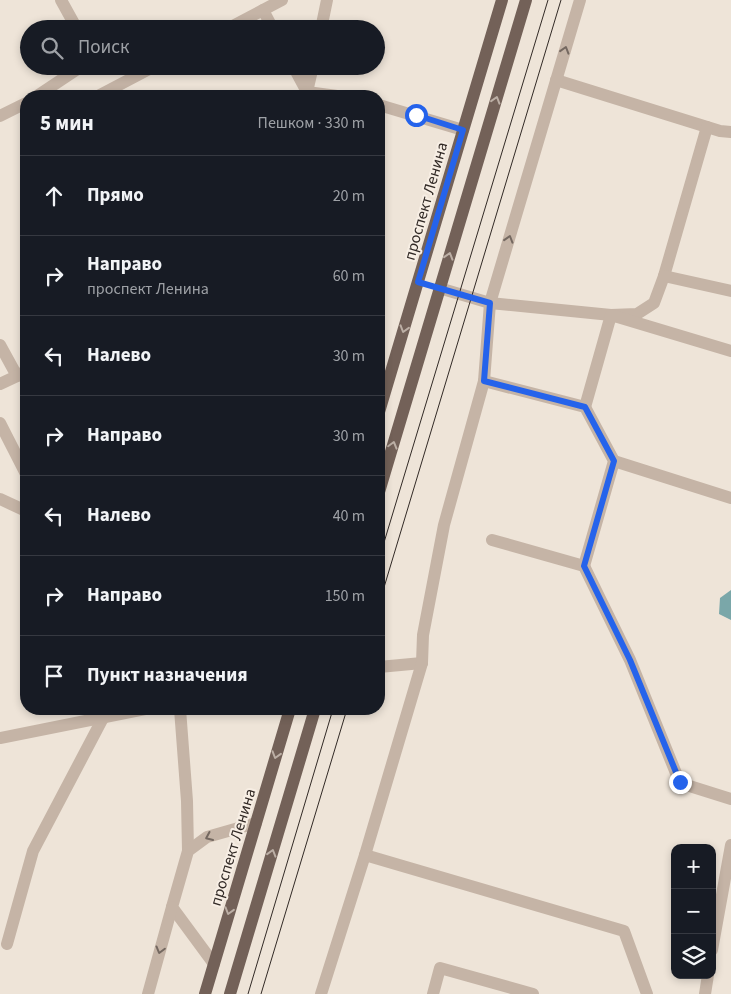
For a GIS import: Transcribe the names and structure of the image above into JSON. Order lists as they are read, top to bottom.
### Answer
{
  "streets": {
    "main road": ["проспект Ленина"]
  },
  "page": {
    "search": "Поиск",
    "heading": ["5 мин", "Пешком · 330 m"],
    "list": [
      ["Прямо", "20 m"],
      ["Направо", "проспект Ленина", "60 m"],
      ["Налево", "30 m"],
      ["Направо", "30 m"],
      ["Налево", "40 m"],
      ["Направо", "150 m"],
      "Пункт назначения"
    ],
    "map_buttons": ["+", "−"]
  }
}
